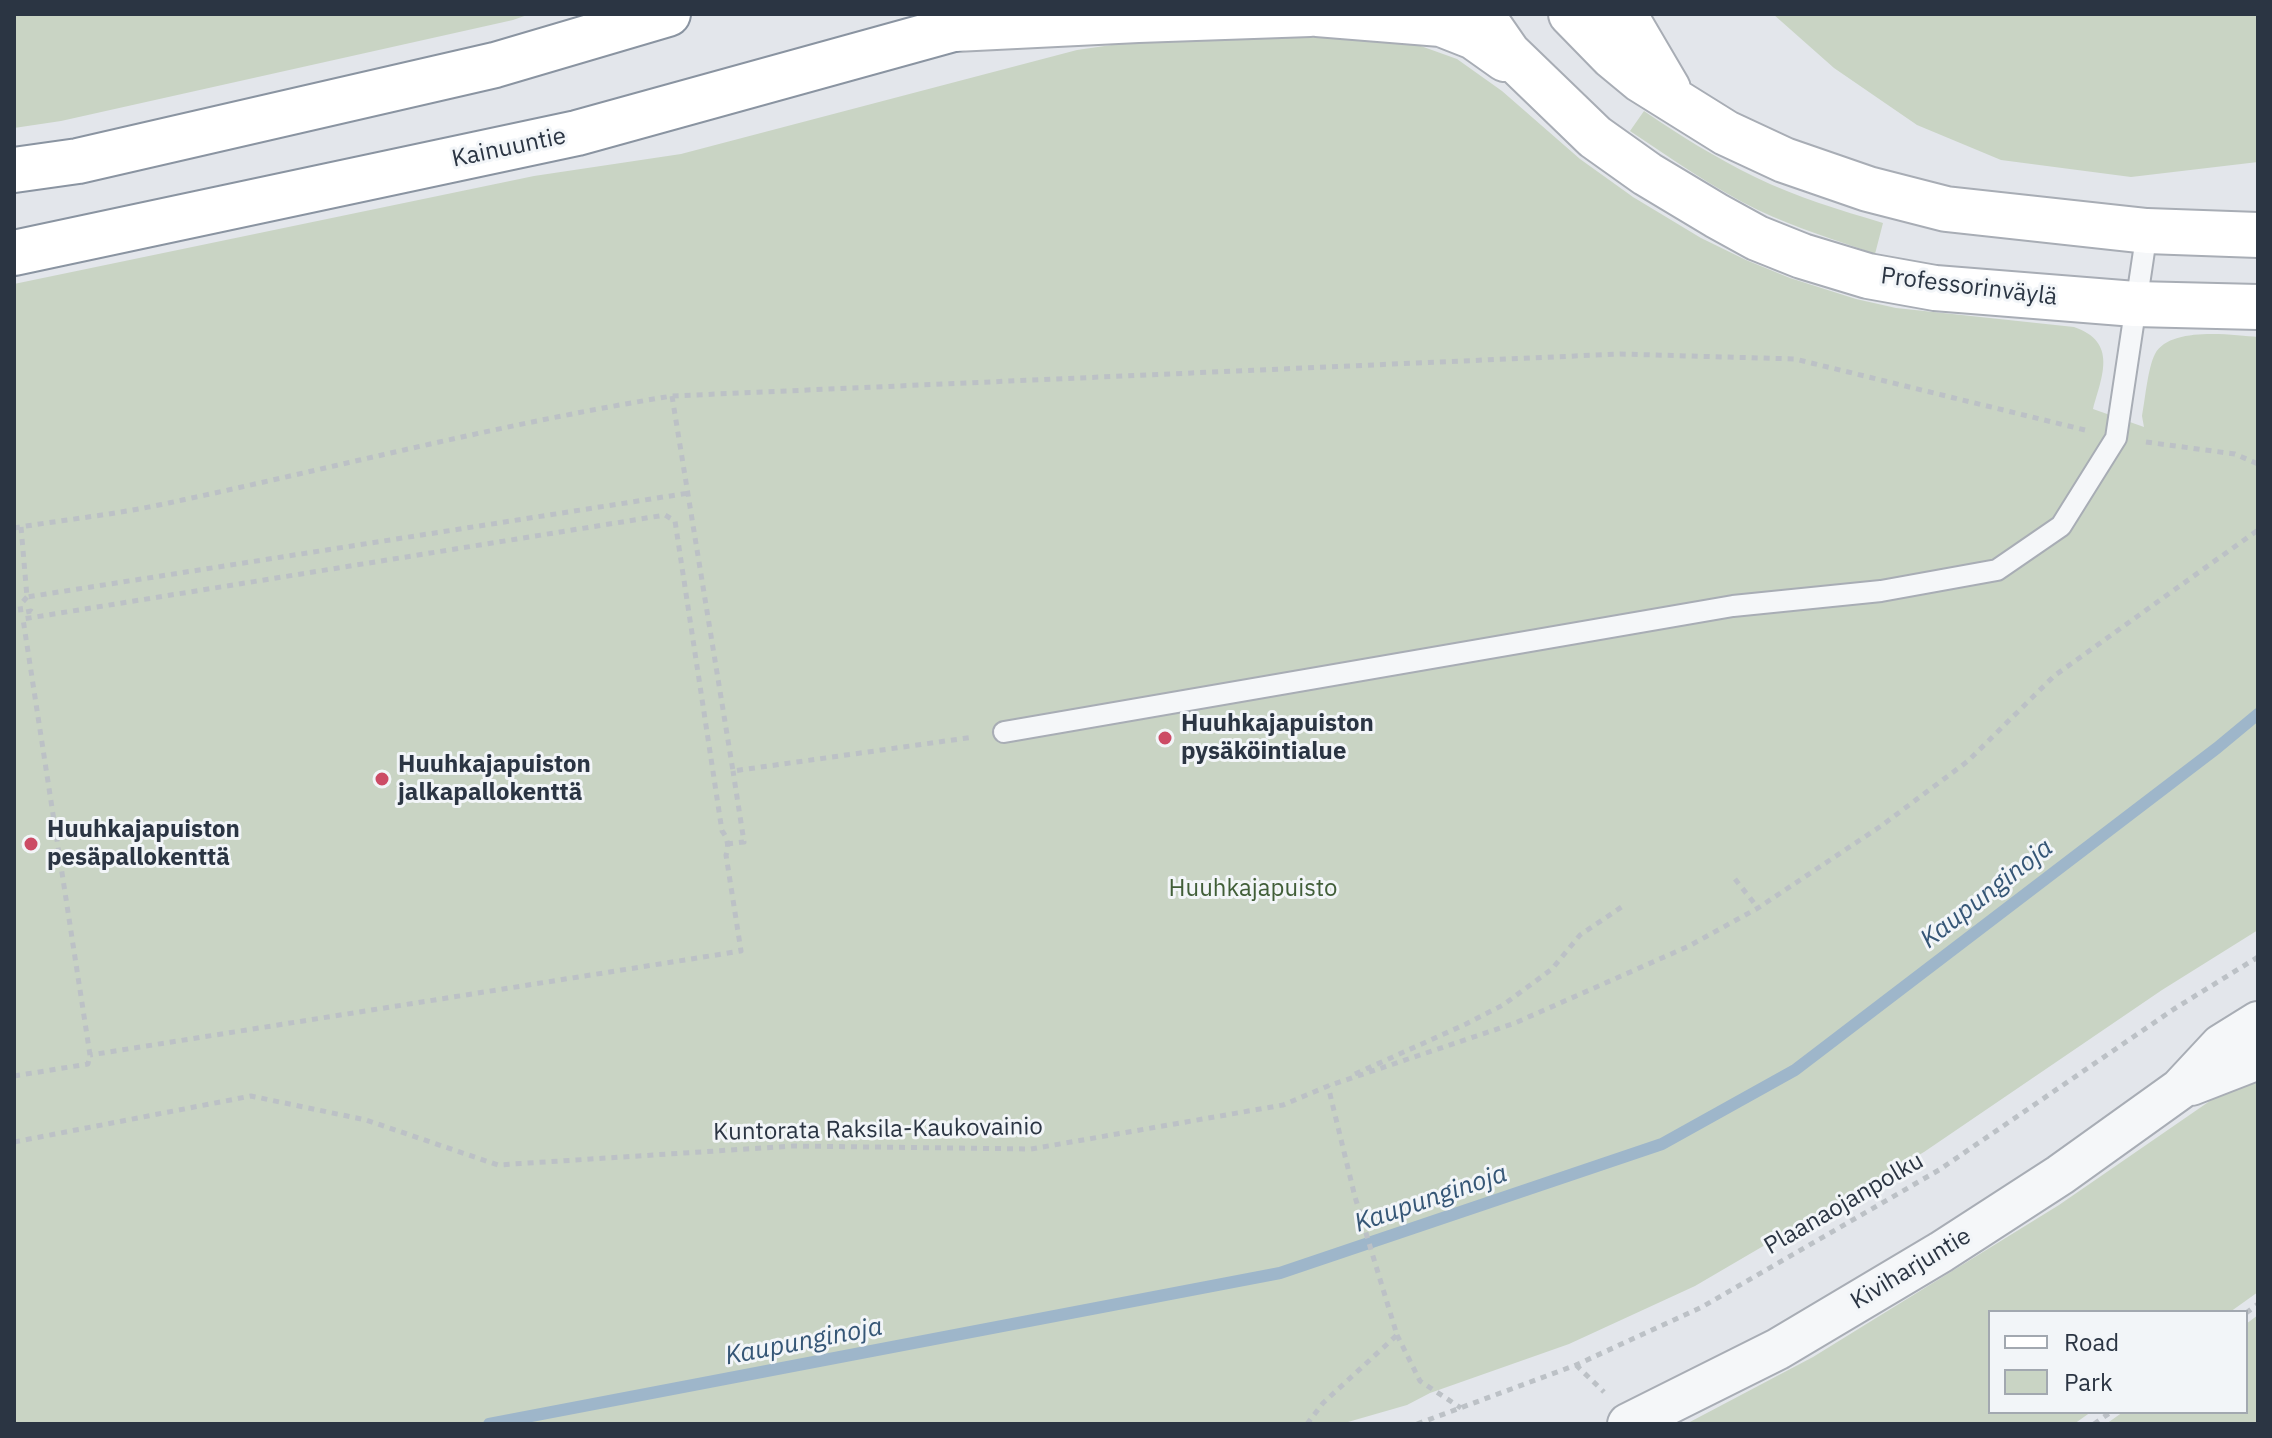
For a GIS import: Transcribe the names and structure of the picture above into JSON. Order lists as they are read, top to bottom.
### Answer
{
  "streets": {
    "main road": ["Kainuuntie", "Professorinväylä"],
    "street": ["Kiviharjuntie"],
    "path": ["Kuntorata Raksila-Kaukovainio", "Plaanaojanpolku"]
  },
  "water": ["Kaupunginoja"],
  "parks": ["Huuhkajapuisto"],
  "places": ["Huuhkajapuiston pysäköintialue", "Huuhkajapuiston jalkapallokenttä", "Huuhkajapuiston pesäpallokenttä"],
  "legend": ["Road", "Park"]
}
